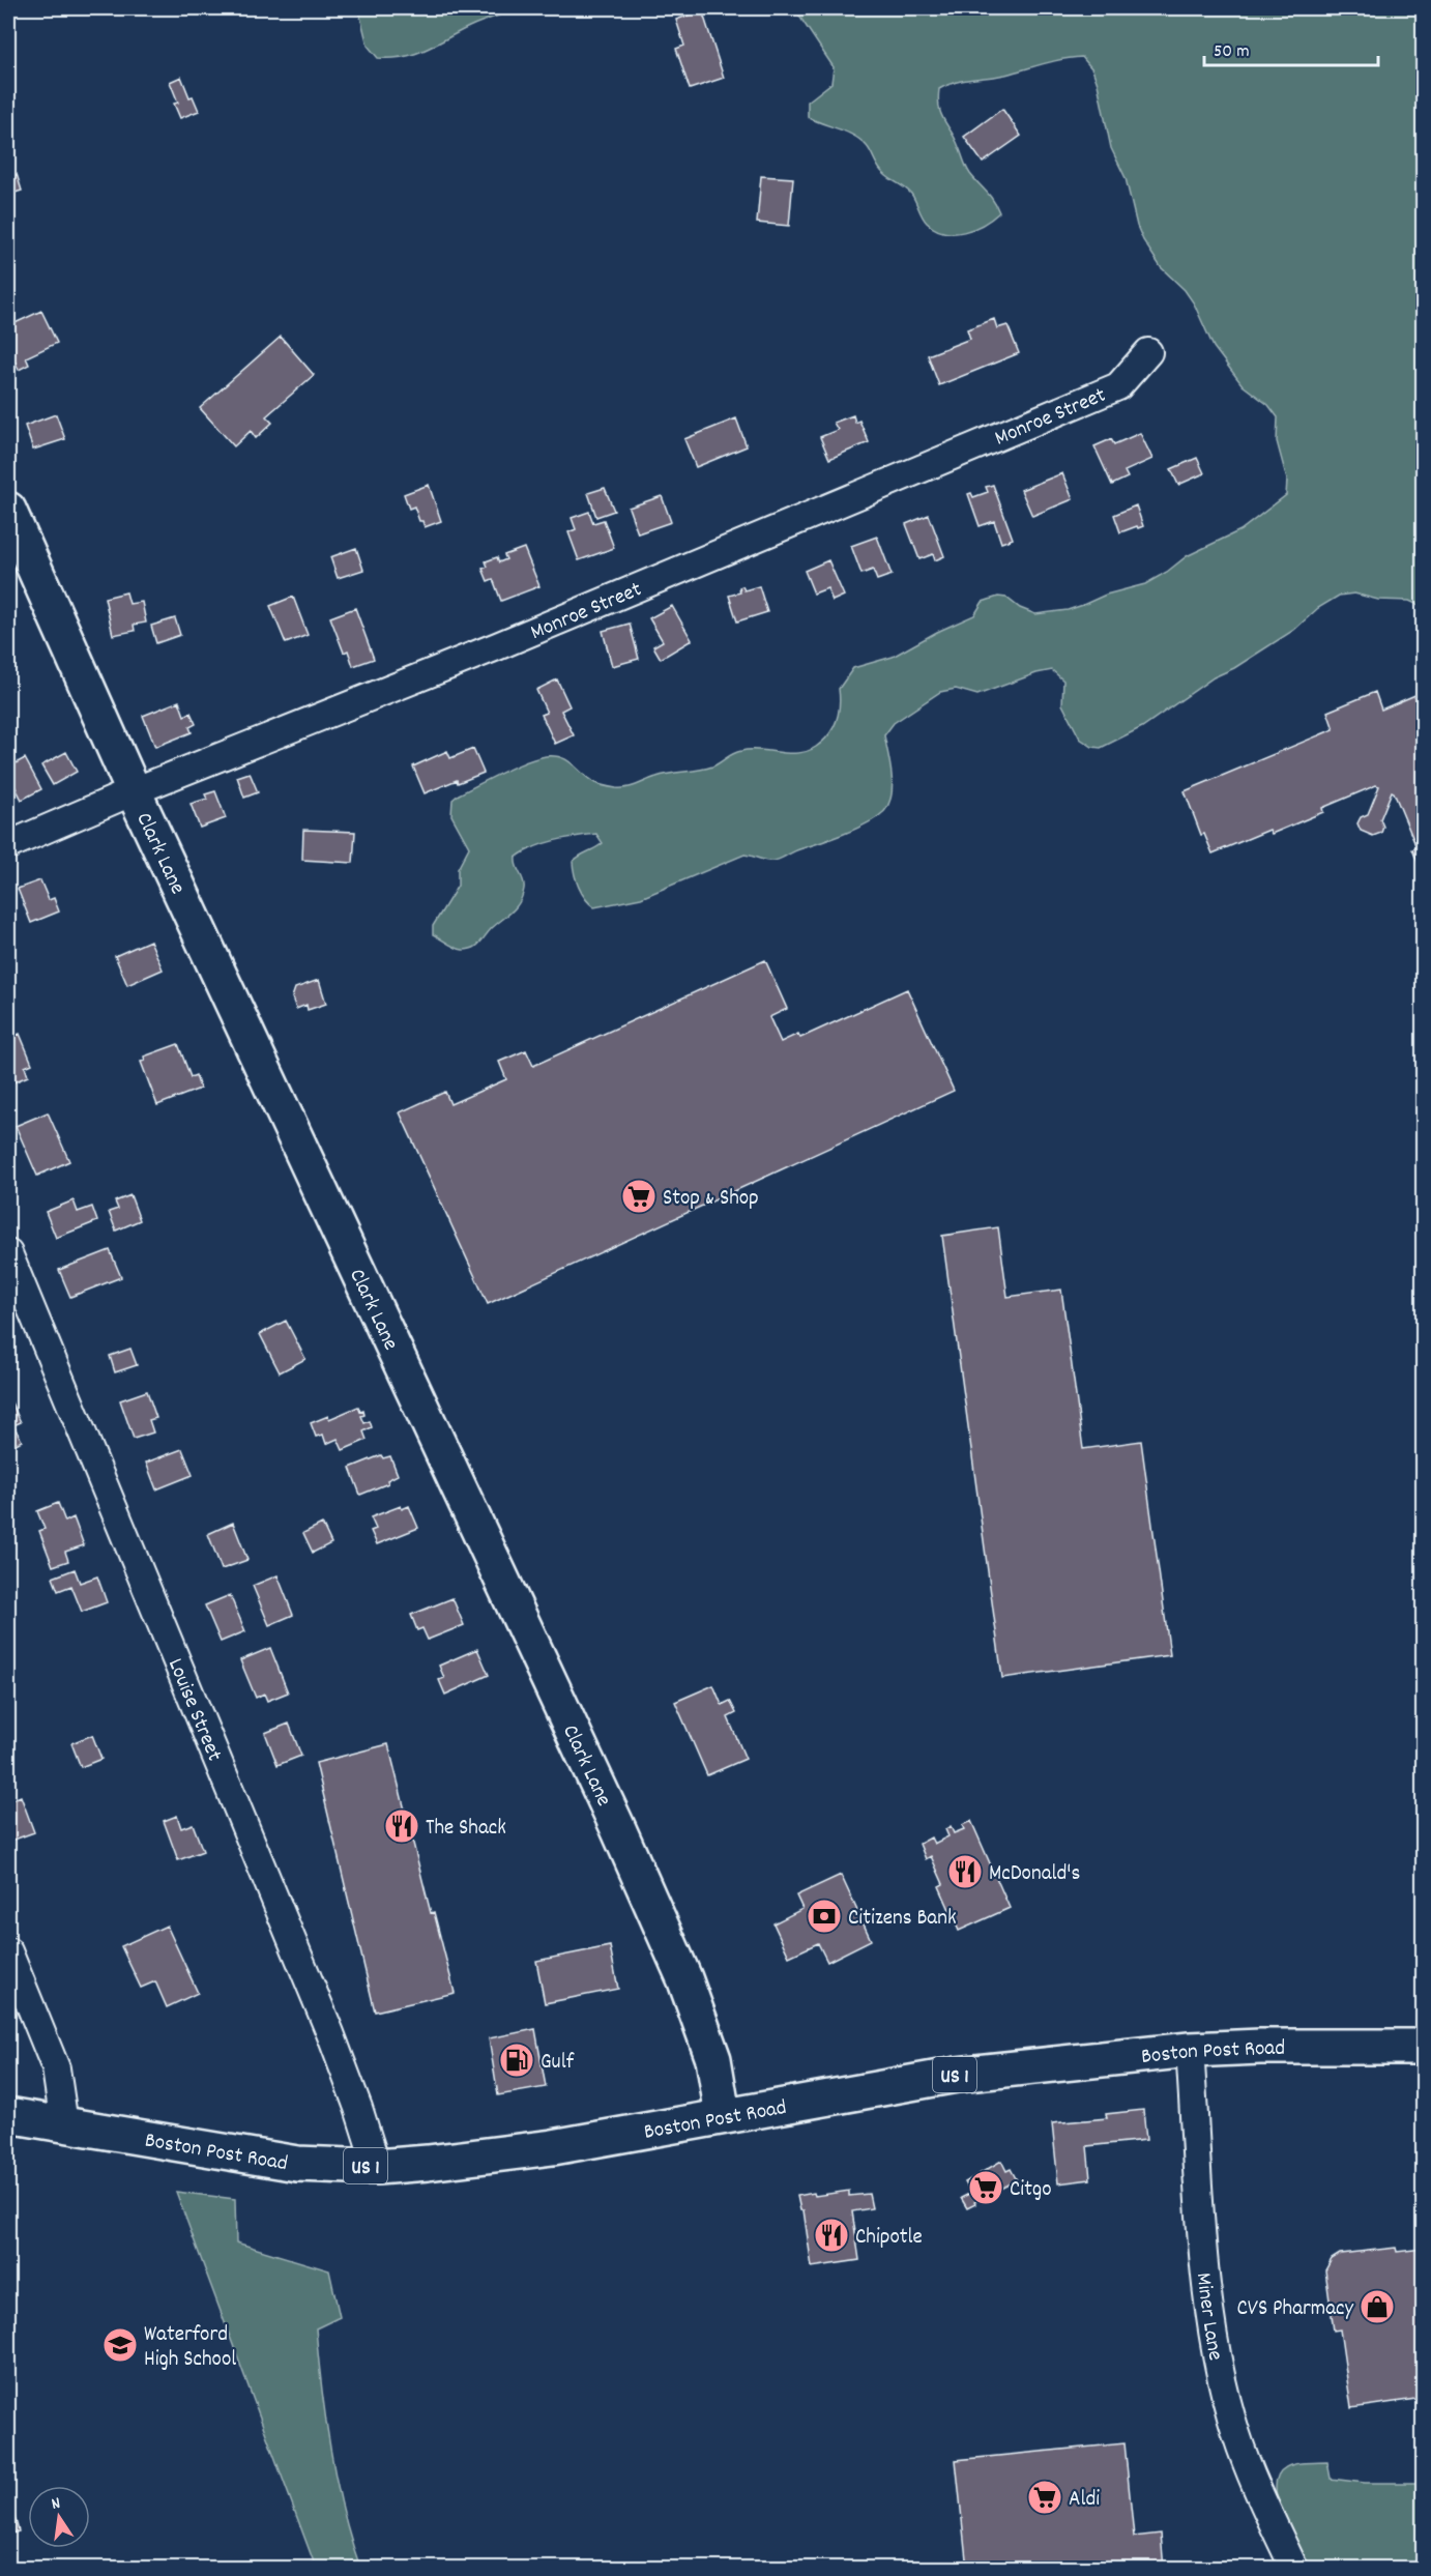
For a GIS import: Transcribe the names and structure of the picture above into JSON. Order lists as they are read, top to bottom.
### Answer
{
  "streets": {
    "main road": ["Clark Lane", "Boston Post Road", "US 1"],
    "street": ["Monroe Street", "Louise Street", "Miner Lane"]
  },
  "crossings": [
    ["Monroe Street", "Clark Lane"],
    ["Clark Lane", "Boston Post Road"],
    ["Louise Street", "Boston Post Road"],
    ["Boston Post Road", "Miner Lane"]
  ],
  "places": {
    "supermarket": ["Stop & Shop", "Citgo", "Aldi"],
    "restaurant": ["The Shack", "McDonald's", "Chipotle"],
    "bank": ["Citizens Bank"],
    "fuel station": ["Gulf"],
    "shop": ["CVS Pharmacy"],
    "school or university": ["Waterford High School"]
  },
  "scale_bar": "50 m",
  "north": "top"
}
